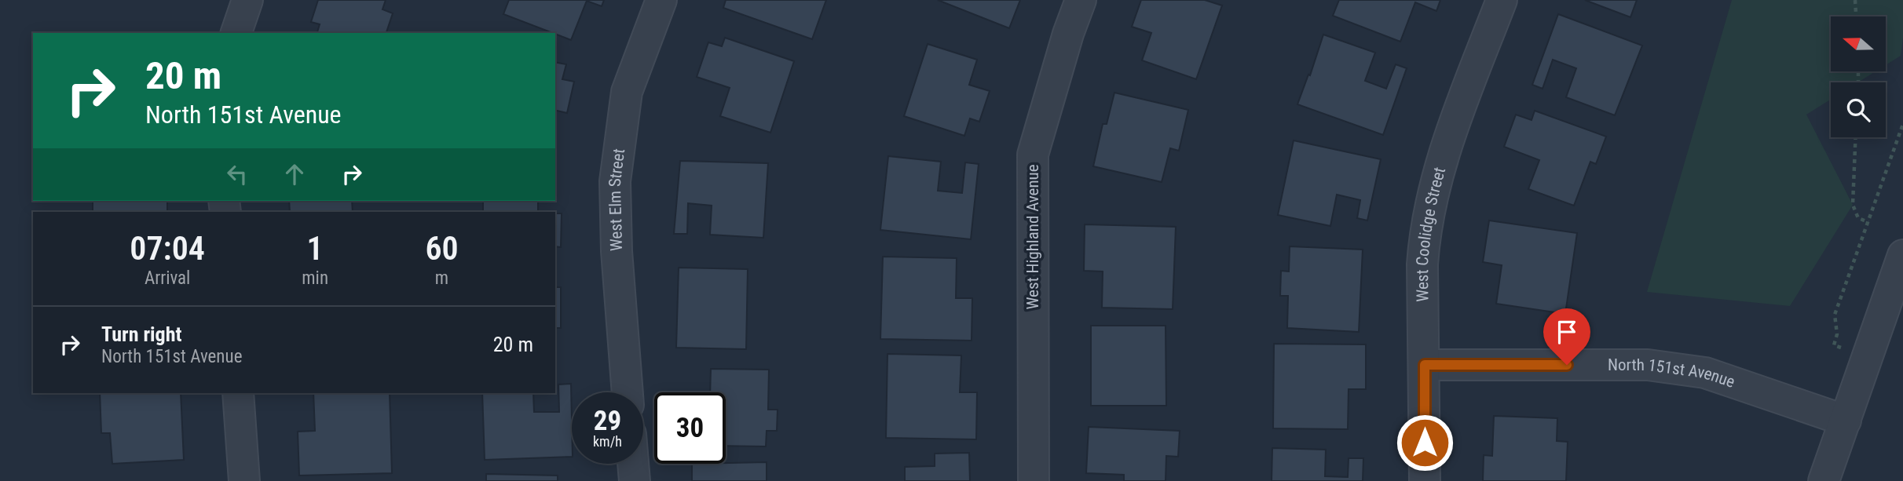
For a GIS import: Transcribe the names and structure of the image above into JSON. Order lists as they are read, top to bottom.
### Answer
{
  "streets": {
    "street": [
      "West Elm Street",
      "West Coolidge Street",
      "West Highland Avenue",
      "North 151st Avenue"
    ]
  },
  "crossings": [
    ["West Coolidge Street", "North 151st Avenue"]
  ],
  "north": "left",
  "page": {
    "turn": ["20 m", "North 151st Avenue"],
    "eta": [
      "07:04",
      "Arrival",
      "1",
      "min",
      "60",
      "m"
    ],
    "list": [
      {
        "name": "Turn right",
        "note": "North 151st Avenue",
        "value": "20 m"
      }
    ],
    "speed": "29 km/h",
    "limit": "30"
  }
}
